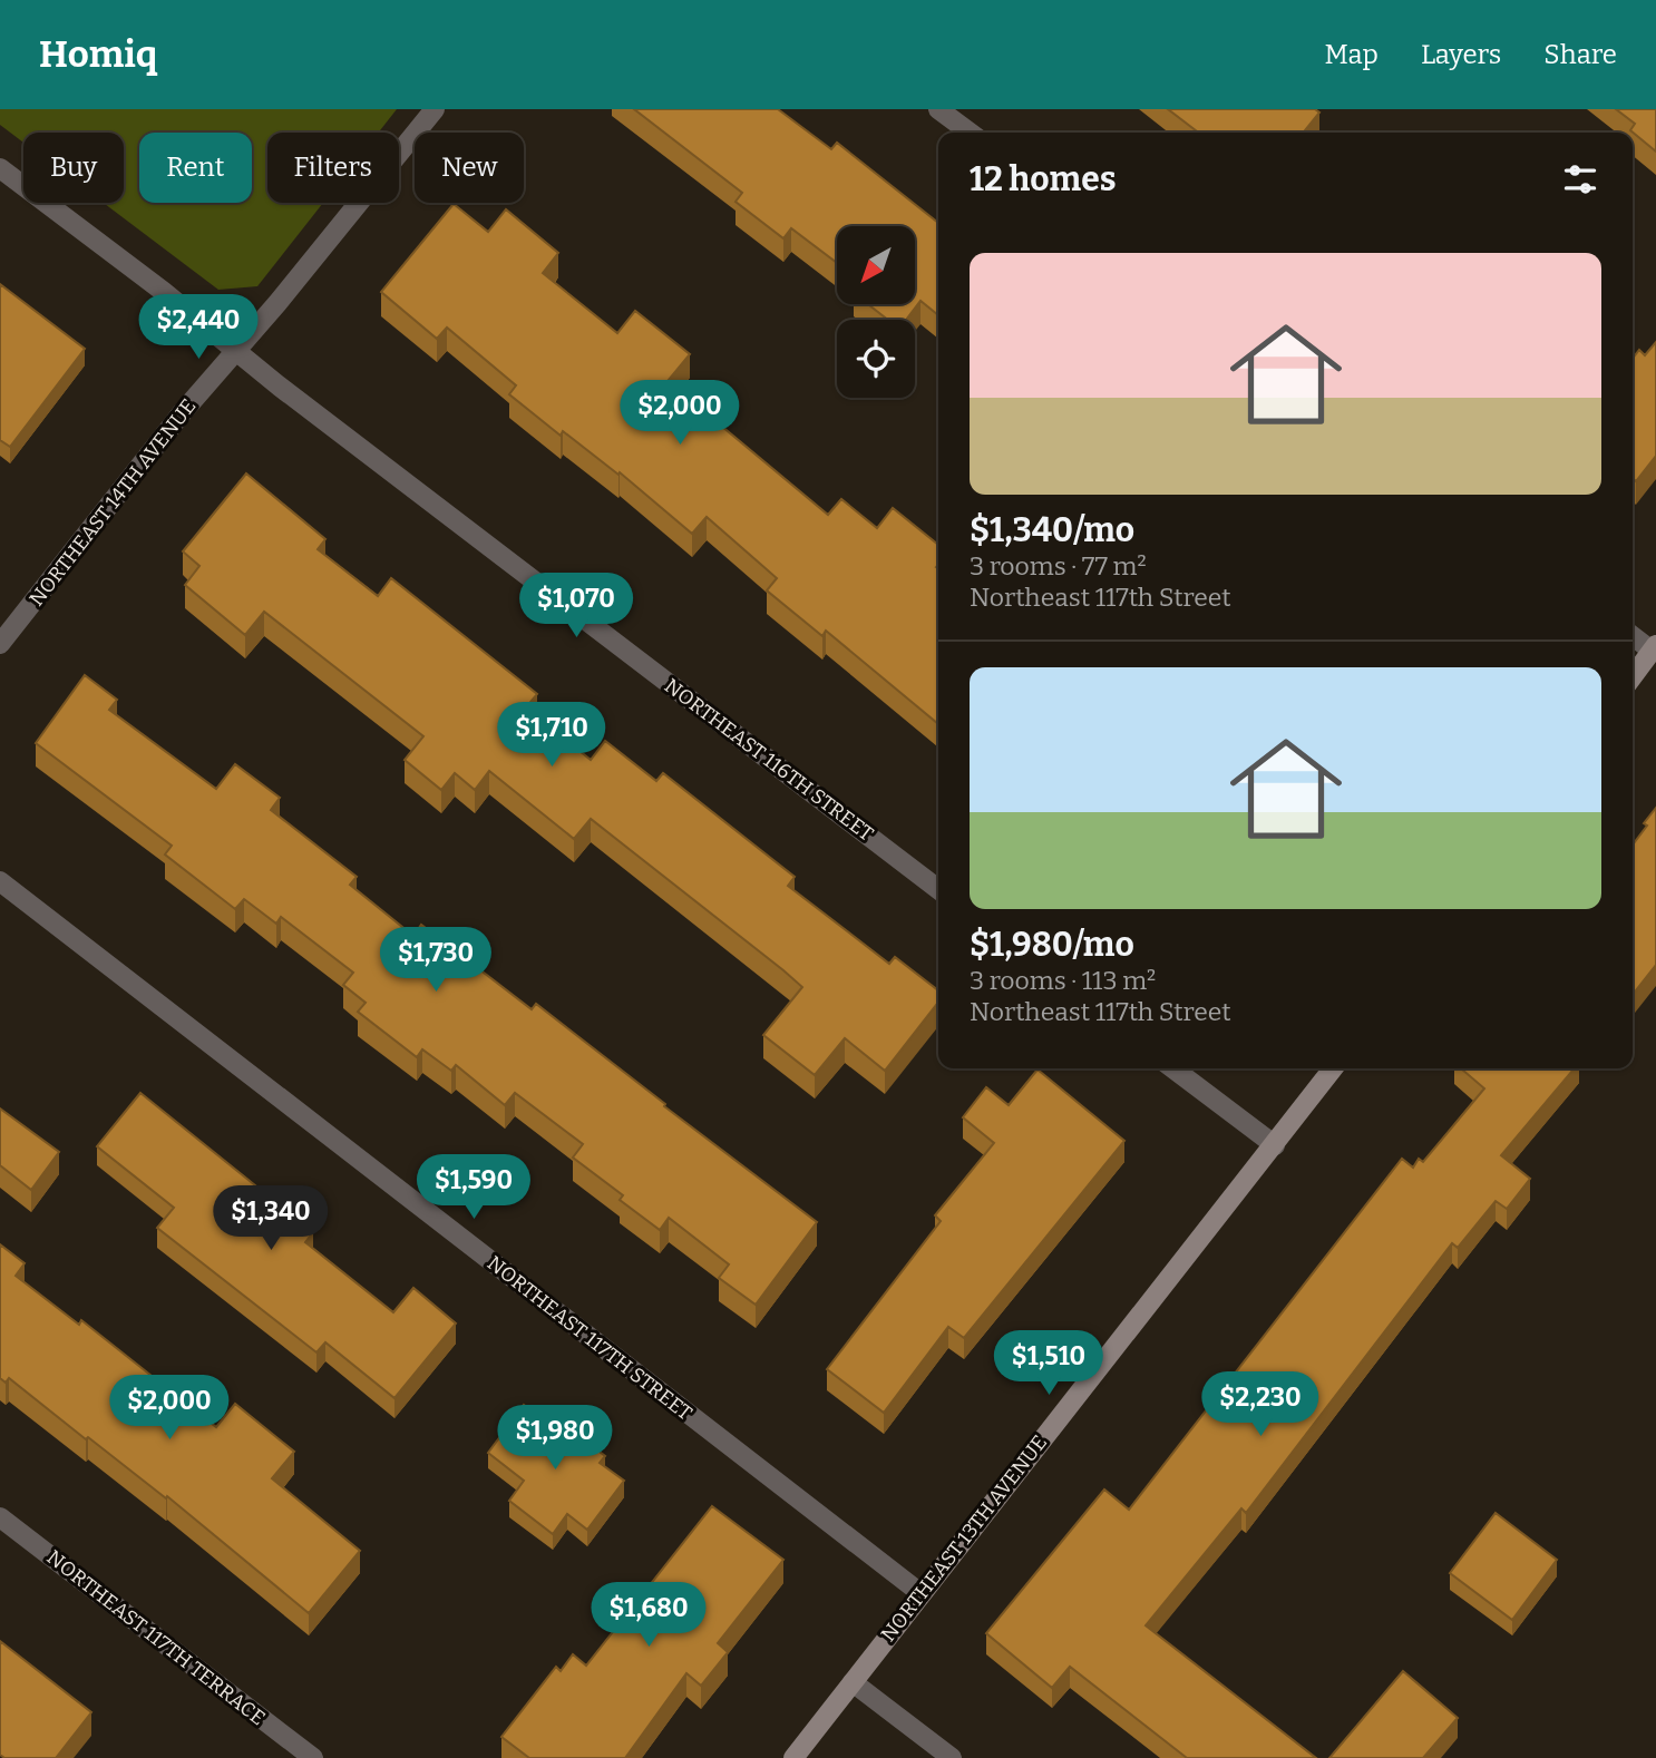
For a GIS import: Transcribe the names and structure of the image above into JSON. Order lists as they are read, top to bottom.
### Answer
{
  "streets": {
    "street": [
      "NORTHEAST 14TH AVENUE",
      "NORTHEAST 116TH STREET",
      "NORTHEAST 117TH STREET",
      "NORTHEAST 13TH AVENUE",
      "NORTHEAST 117TH TERRACE"
    ]
  },
  "crossings": [
    ["NORTHEAST 14TH AVENUE", "NORTHEAST 116TH STREET"],
    ["NORTHEAST 117TH STREET", "NORTHEAST 13TH AVENUE"]
  ],
  "north": "bottom left",
  "page": {
    "header": "Homiq",
    "nav": ["Map", "Layers", "Share"],
    "chip": [
      "Buy",
      "Rent",
      "Filters",
      "New"
    ],
    "heading": "12 homes",
    "list": [
      {
        "name": "$1,340/mo",
        "note": "3 rooms · 77 m² · Northeast 117th Street"
      },
      {
        "name": "$1,980/mo",
        "note": "3 rooms · 113 m² · Northeast 117th Street"
      }
    ],
    "price": [
      "$2,440",
      "$2,000",
      "$1,070",
      "$1,710",
      "$1,730",
      "$1,590",
      "$1,340",
      "$1,510",
      "$2,230",
      "$2,000",
      "$1,980",
      "$1,680"
    ]
  }
}
